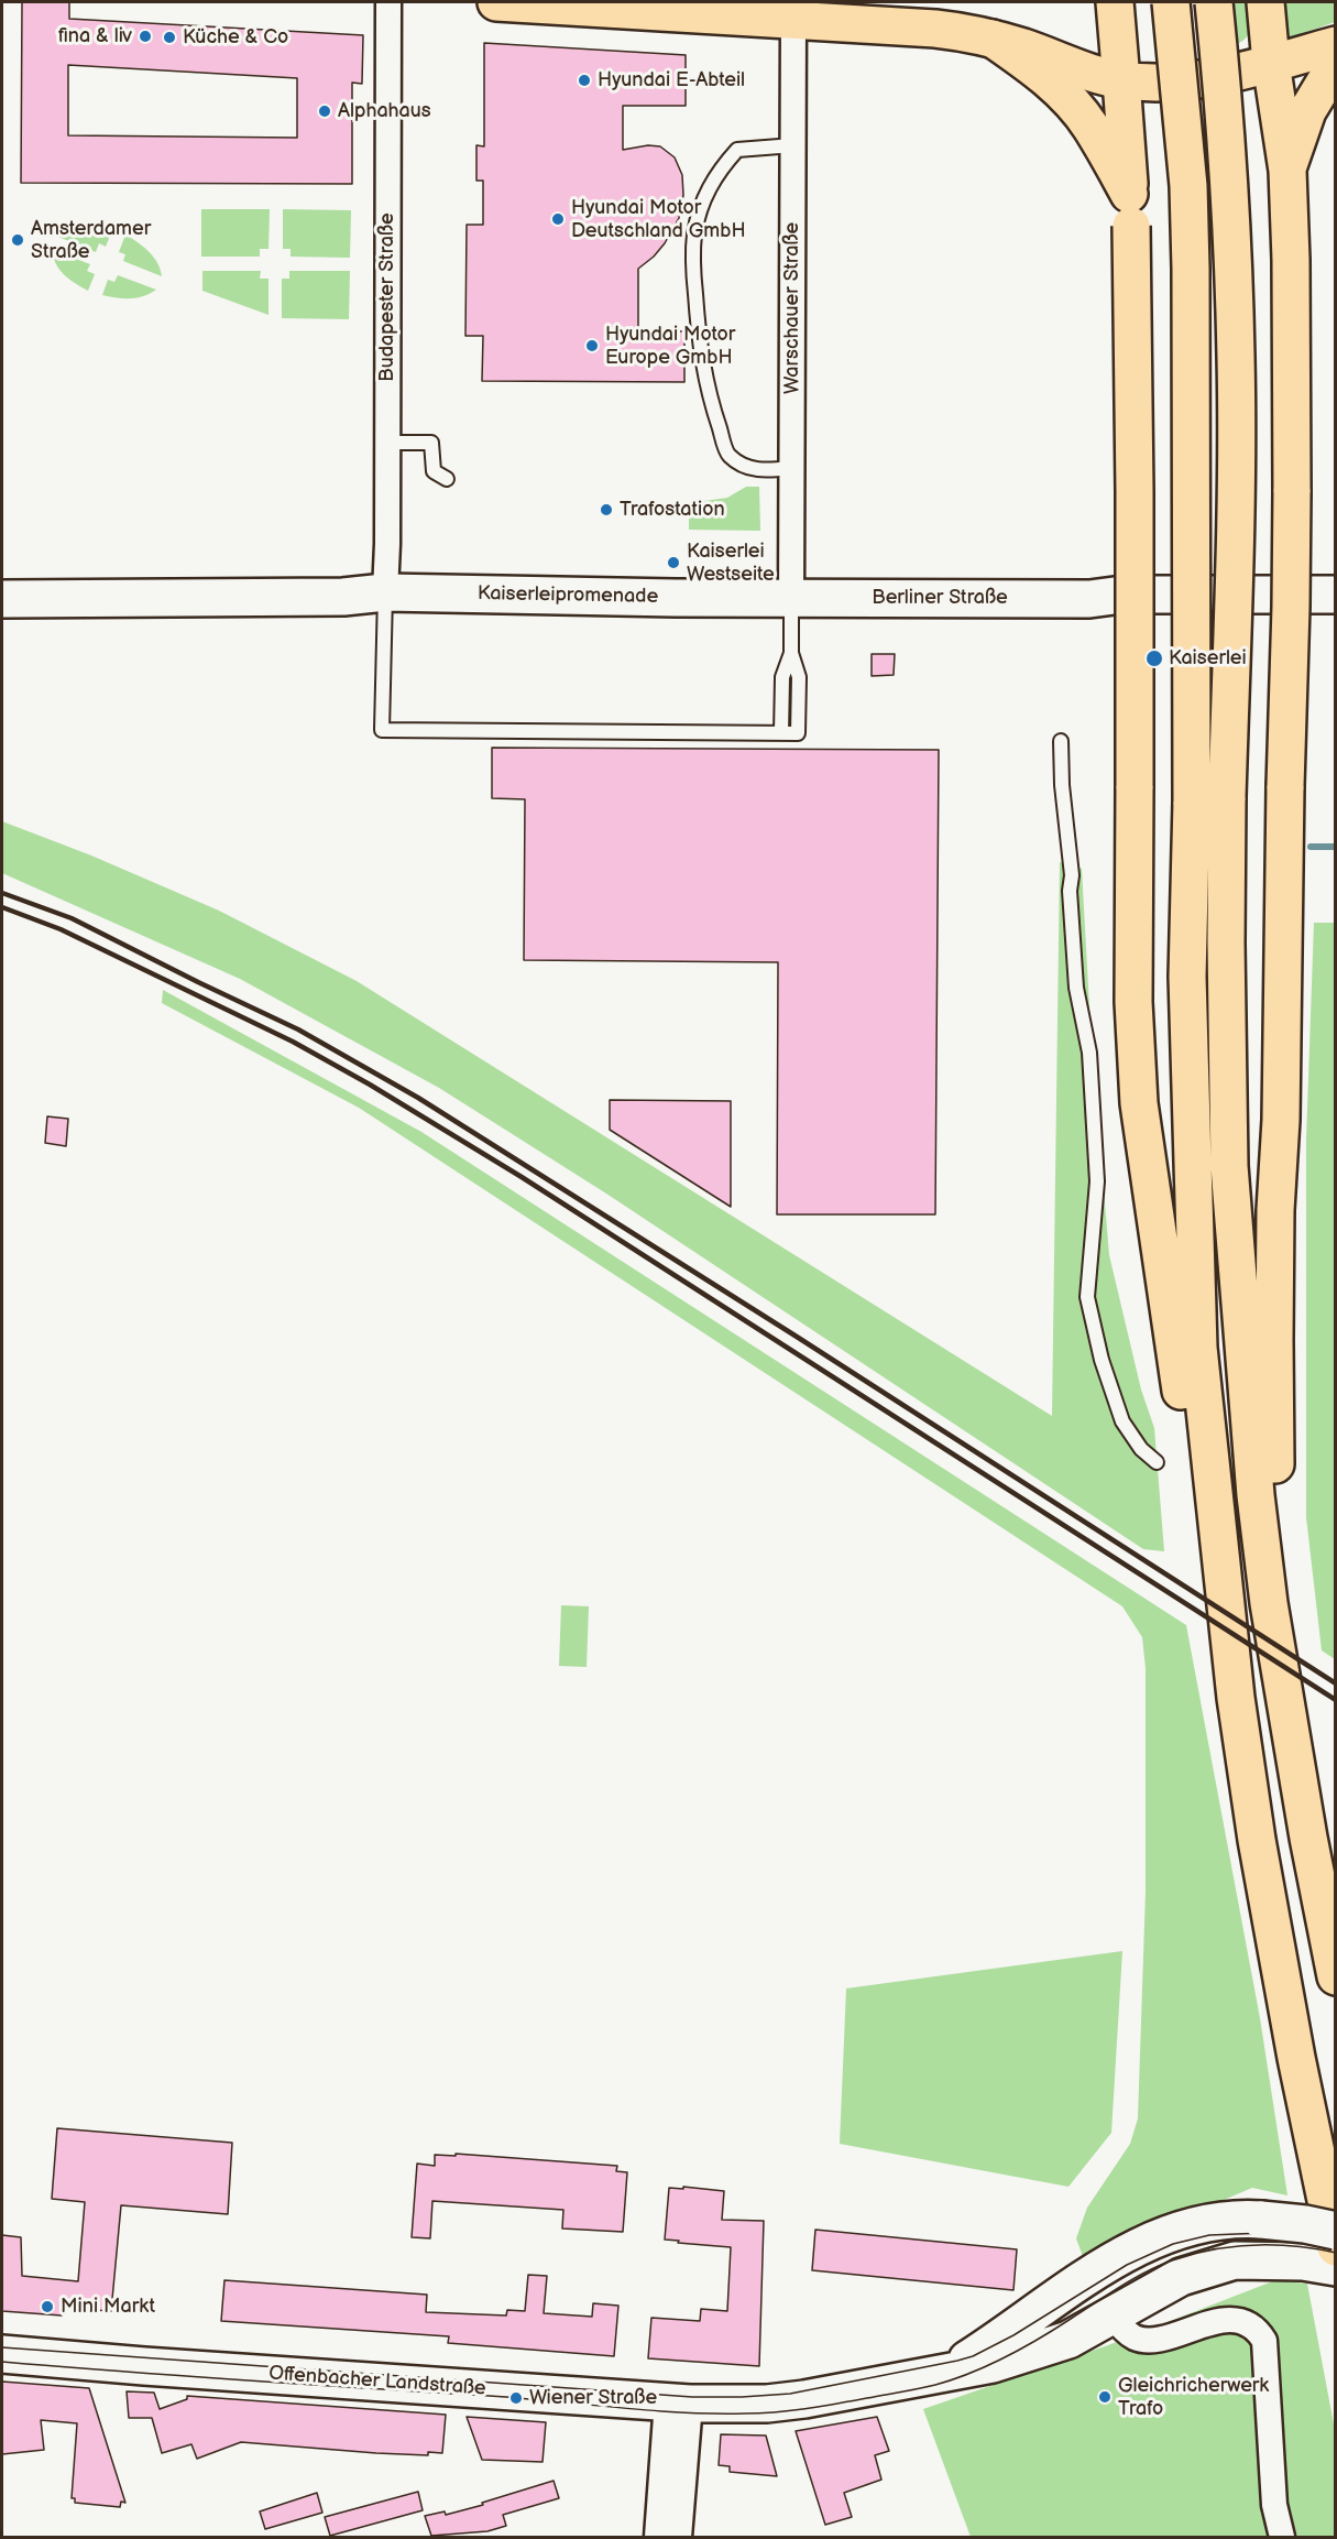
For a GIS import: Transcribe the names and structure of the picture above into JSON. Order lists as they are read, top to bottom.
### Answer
{
  "streets": {
    "main road": ["Kaiserleipromenade", "Berliner Straße", "Offenbacher Landstraße"],
    "street": ["Budapester Straße", "Warschauer Straße"]
  },
  "crossings": [
    ["Budapester Straße", "Kaiserleipromenade"],
    ["Warschauer Straße", "Kaiserleipromenade"],
    ["Warschauer Straße", "Berliner Straße"],
    ["Kaiserleipromenade", "Berliner Straße"]
  ],
  "places": [
    "fina & liv",
    "Küche & Co",
    "Hyundai E-Abteil",
    "Alphahaus",
    "Hyundai Motor Deutschland GmbH",
    "Amsterdamer Straße",
    "Hyundai Motor Europe GmbH",
    "Trafostation",
    "Kaiserlei Westseite",
    "Kaiserlei",
    "Mini Markt",
    "Gleichricherwerk Trafo",
    "Wiener Straße"
  ]
}
